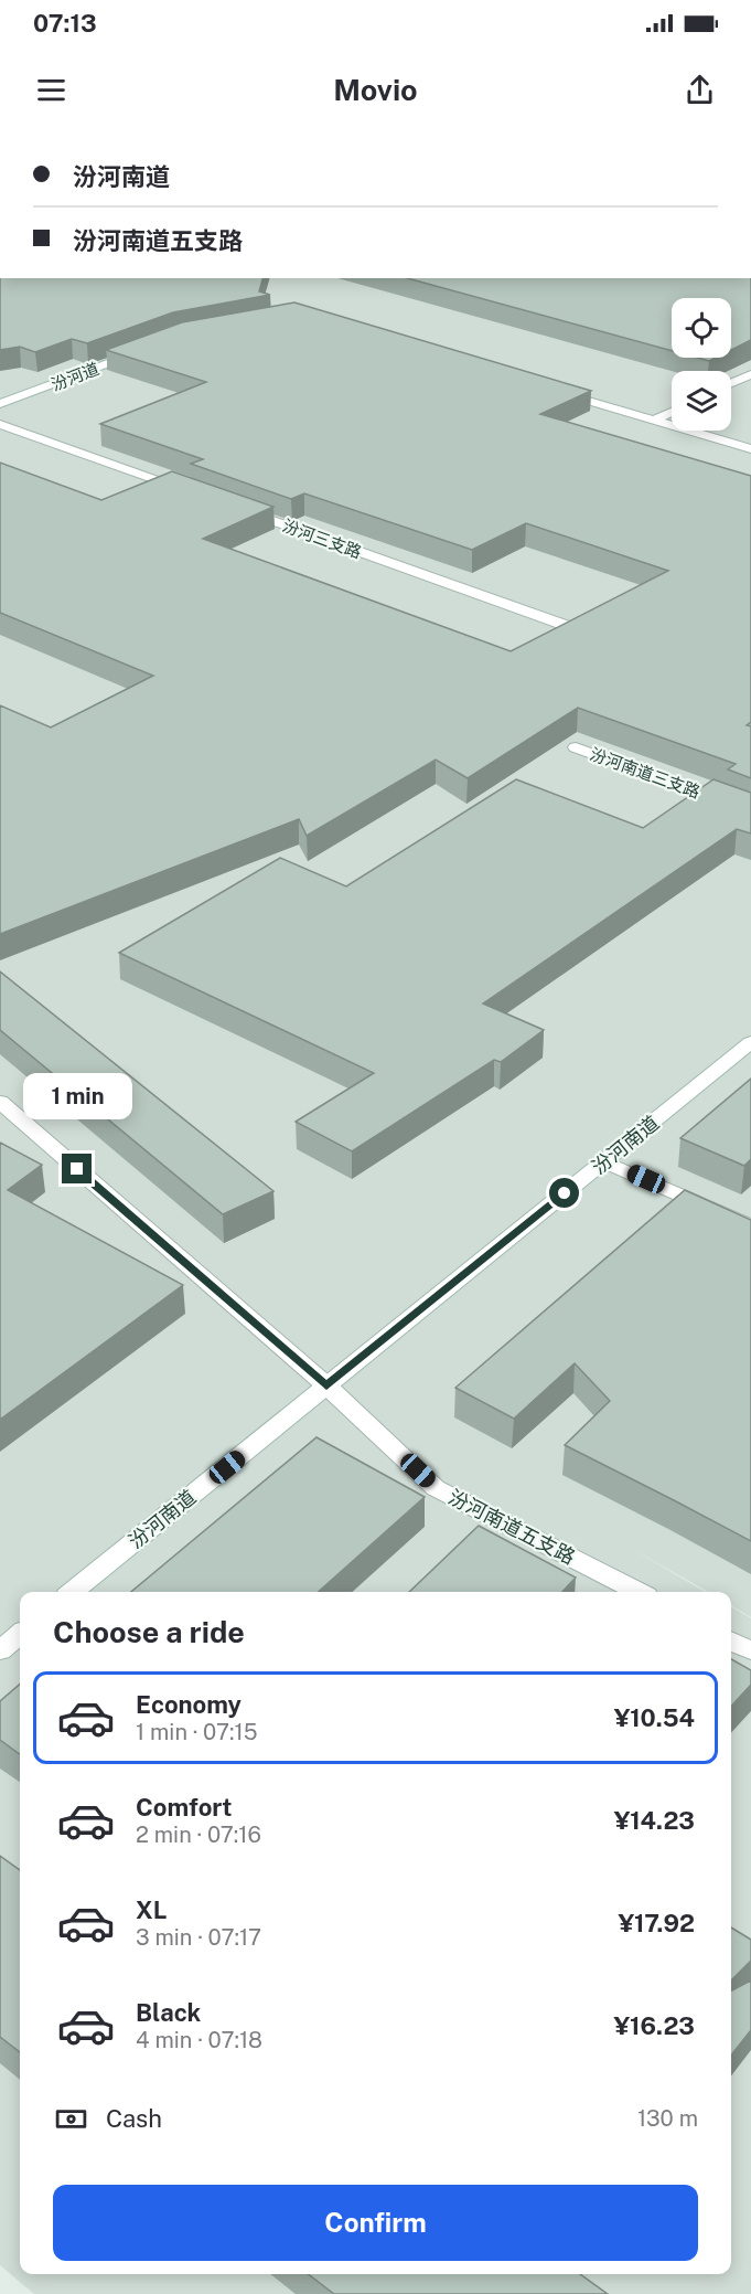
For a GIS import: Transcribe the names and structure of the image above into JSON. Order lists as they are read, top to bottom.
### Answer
{
  "streets": {
    "street": [
      "汾河道",
      "汾河三支路",
      "汾河南道三支路",
      "汾河南道",
      "汾河南道五支路"
    ]
  },
  "crossings": [
    ["汾河南道", "汾河南道五支路"]
  ],
  "page": {
    "status": "07:13",
    "header": "Movio",
    "banner": ["汾河南道", "汾河南道五支路"],
    "bubble": "1 min",
    "heading": "Choose a ride",
    "list": [
      {
        "name": "Economy",
        "note": "1 min · 07:15",
        "value": "¥10.54"
      },
      {
        "name": "Comfort",
        "note": "2 min · 07:16",
        "value": "¥14.23"
      },
      {
        "name": "XL",
        "note": "3 min · 07:17",
        "value": "¥17.92"
      },
      {
        "name": "Black",
        "note": "4 min · 07:18",
        "value": "¥16.23"
      }
    ],
    "pay": ["Cash", "130 m"],
    "buttons": "Confirm"
  }
}
